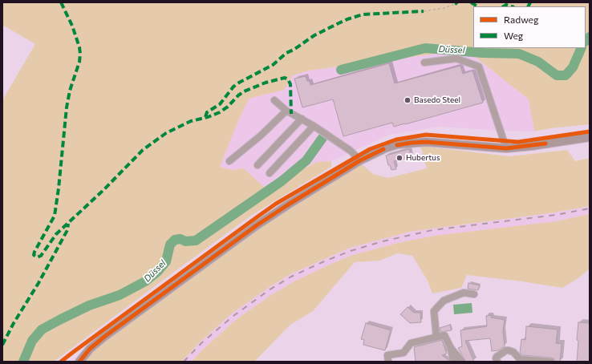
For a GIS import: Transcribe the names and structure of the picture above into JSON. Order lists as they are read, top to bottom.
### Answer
{
  "water": ["Düssel"],
  "places": ["Basedo Steel", "Hubertus"],
  "legend": ["Radweg", "Weg"]
}
